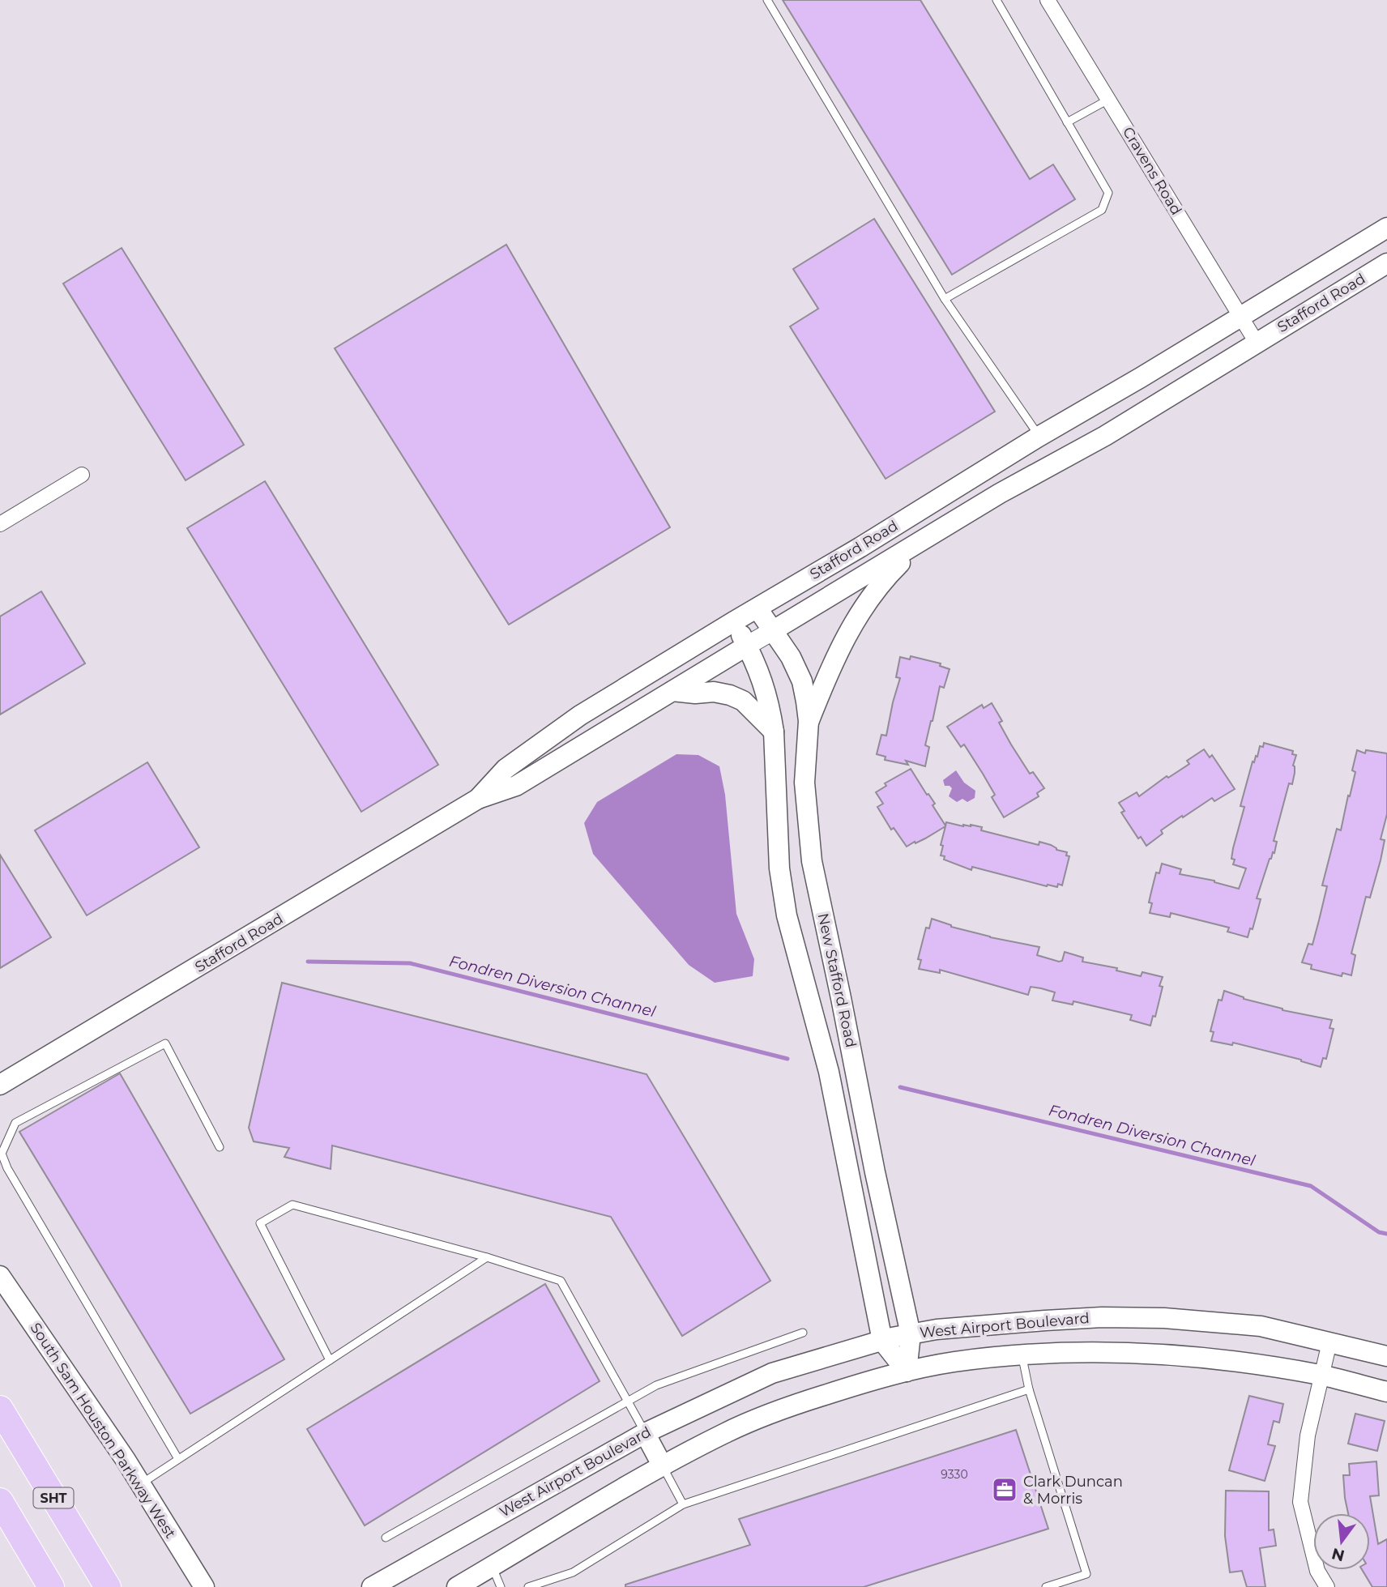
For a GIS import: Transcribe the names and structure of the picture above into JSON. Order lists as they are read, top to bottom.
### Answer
{
  "streets": {
    "highway": ["SHT"],
    "main road": [
      "Stafford Road",
      "New Stafford Road",
      "West Airport Boulevard",
      "South Sam Houston Parkway West"
    ],
    "street": ["Cravens Road"]
  },
  "crossings": [
    ["Cravens Road", "Stafford Road"],
    ["Stafford Road", "New Stafford Road"],
    ["New Stafford Road", "West Airport Boulevard"]
  ],
  "water": ["Fondren Diversion Channel"],
  "places": {
    "office": ["Clark Duncan & Morris"]
  },
  "house_numbers": ["9330"],
  "north": "bottom"
}
